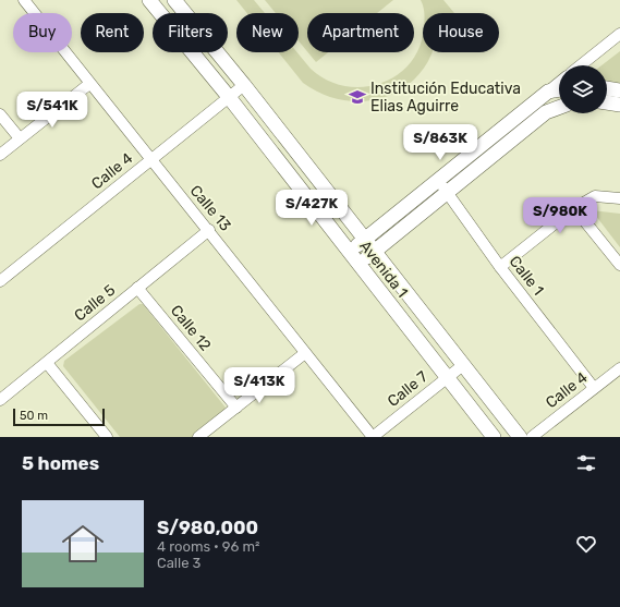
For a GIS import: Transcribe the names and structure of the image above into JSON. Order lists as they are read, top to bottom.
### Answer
{
  "streets": {
    "street": [
      "Calle 4",
      "Calle 13",
      "Avenida 1",
      "Calle 1",
      "Calle 5",
      "Calle 12",
      "Calle 7"
    ]
  },
  "crossings": [
    ["Calle 4", "Calle 13"],
    ["Calle 4", "Avenida 1"],
    ["Calle 4", "Calle 1"],
    ["Calle 13", "Calle 5"],
    ["Calle 13", "Calle 7"],
    ["Avenida 1", "Calle 7"],
    ["Calle 5", "Calle 12"]
  ],
  "places": {
    "school or university": ["Institución Educativa Elias Aguirre"]
  },
  "scale_bar": "50 m",
  "page": {
    "chip": [
      "Buy",
      "Rent",
      "Filters",
      "New",
      "Apartment",
      "House"
    ],
    "price": [
      "S/541K",
      "S/863K",
      "S/427K",
      "S/980K",
      "S/413K"
    ],
    "scale": "50 m",
    "heading": "5 homes",
    "list": [
      {
        "name": "S/980,000",
        "note": "4 rooms · 96 m² · Calle 3"
      }
    ]
  }
}
